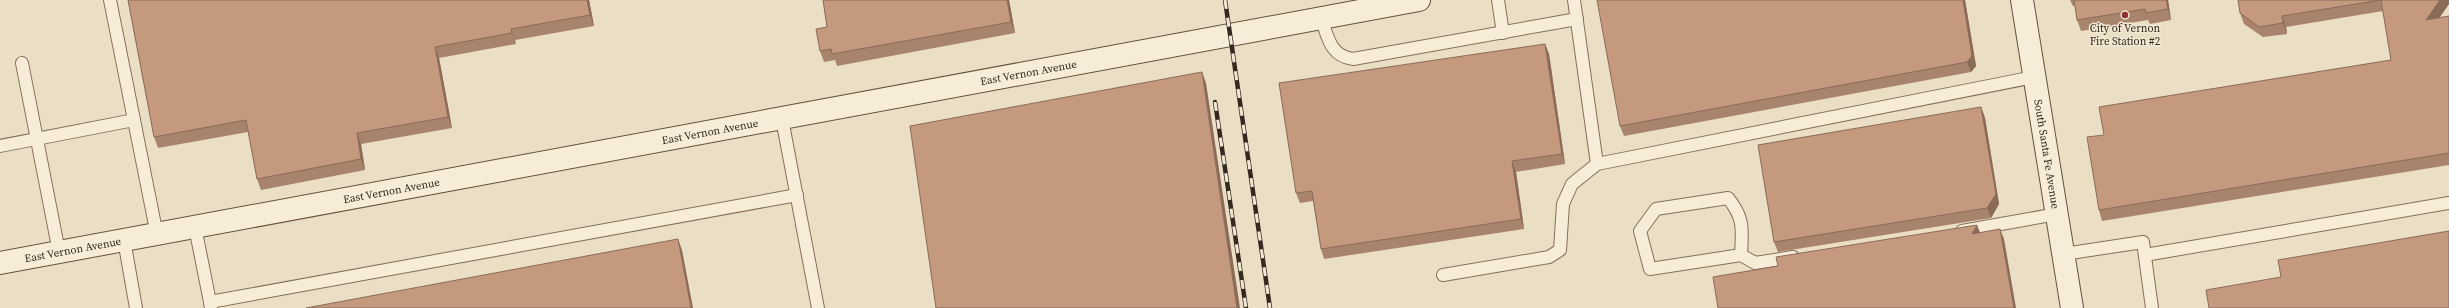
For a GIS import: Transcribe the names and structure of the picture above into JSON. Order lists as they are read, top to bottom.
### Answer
{
  "streets": {
    "street": ["East Vernon Avenue", "South Santa Fe Avenue"]
  },
  "places": ["City of Vernon Fire Station #2"]
}
